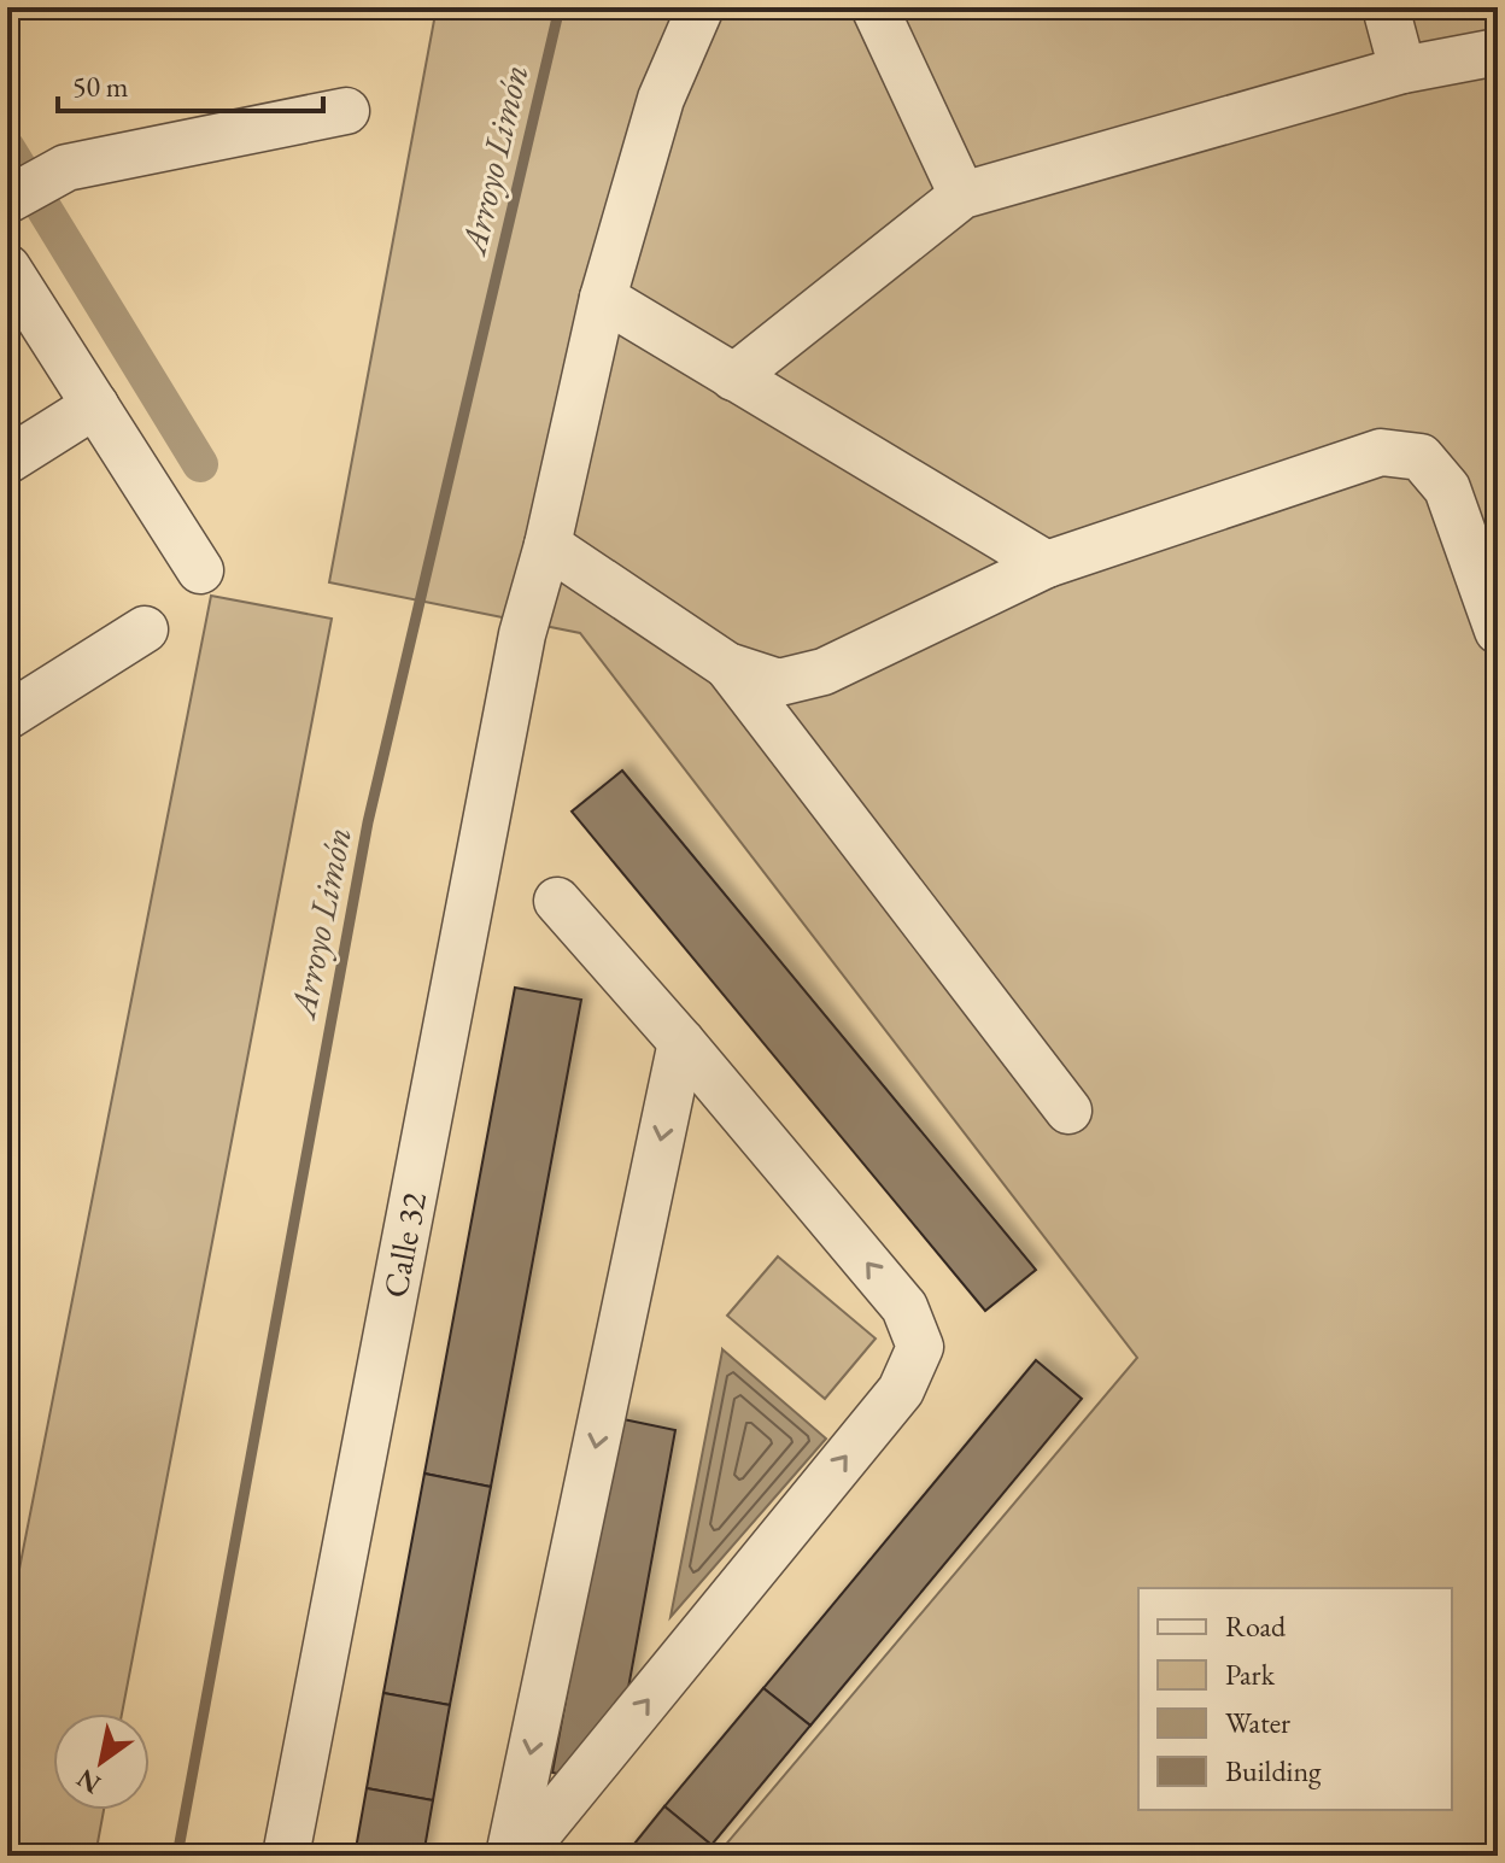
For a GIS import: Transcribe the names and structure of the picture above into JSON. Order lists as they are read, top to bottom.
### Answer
{
  "streets": {
    "street": ["Calle 32"]
  },
  "water": ["Arroyo Limón"],
  "legend": [
    "Road",
    "Park",
    "Water",
    "Building"
  ],
  "scale_bar": "50 m",
  "north": "bottom left"
}
